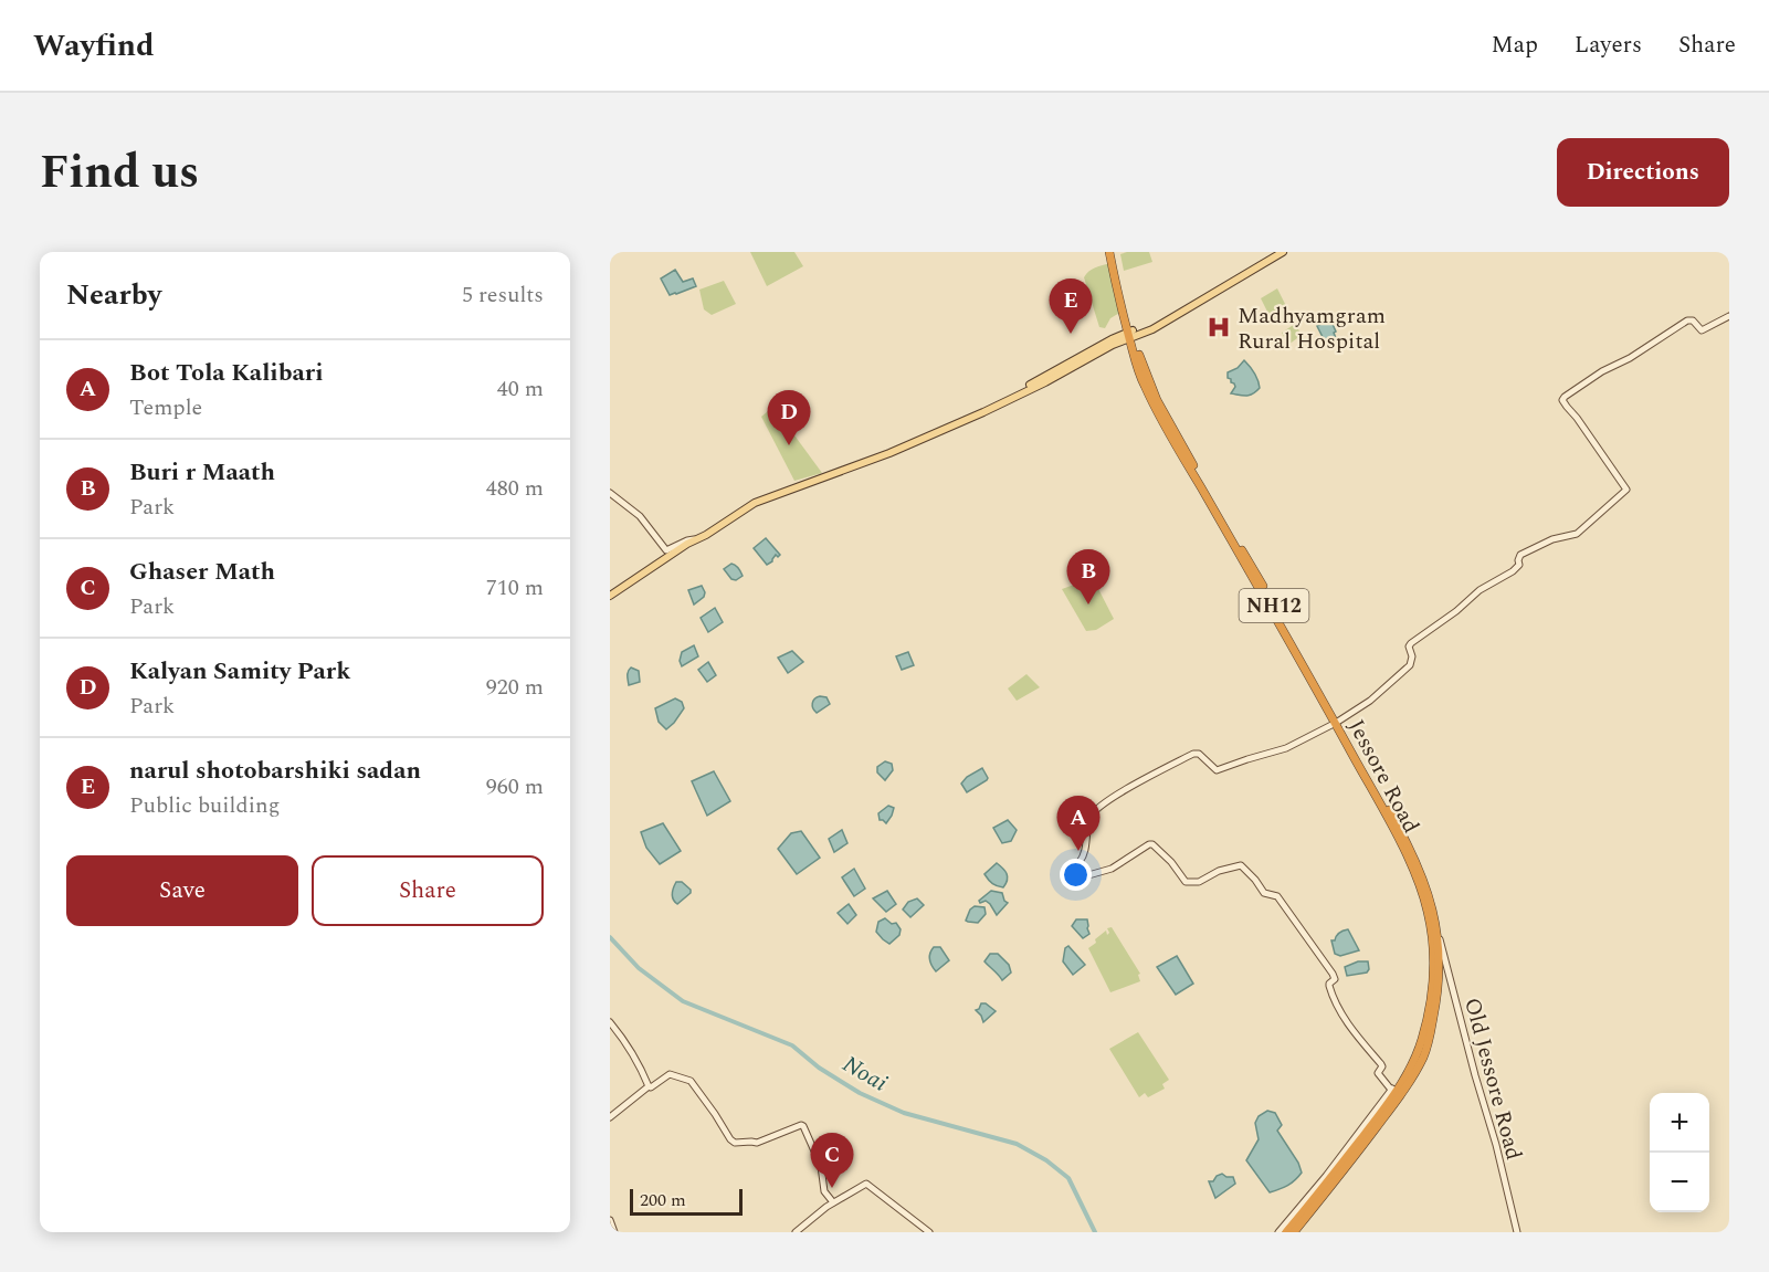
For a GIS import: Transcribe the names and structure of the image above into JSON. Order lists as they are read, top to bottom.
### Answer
{
  "streets": {
    "highway": ["NH12", "Jessore Road"],
    "street": ["Old Jessore Road"]
  },
  "crossings": [
    ["NH12", "Jessore Road"],
    ["NH12", "Old Jessore Road"]
  ],
  "water": ["Noai"],
  "places": {
    "hospital": ["Madhyamgram Rural Hospital"]
  },
  "scale_bar": "200 m",
  "page": {
    "header": "Wayfind",
    "nav": ["Map", "Layers", "Share"],
    "title": "Find us",
    "buttons": [
      "Directions",
      ["Save", "Share"]
    ],
    "heading": ["Nearby", "5 results"],
    "pins": [
      "E",
      "D",
      "B",
      "A",
      "C"
    ],
    "list": [
      {
        "mark": "A",
        "name": "Bot Tola Kalibari",
        "note": "Temple",
        "value": "40 m"
      },
      {
        "mark": "B",
        "name": "Buri r Maath",
        "note": "Park",
        "value": "480 m"
      },
      {
        "mark": "C",
        "name": "Ghaser Math",
        "note": "Park",
        "value": "710 m"
      },
      {
        "mark": "D",
        "name": "Kalyan Samity Park",
        "note": "Park",
        "value": "920 m"
      },
      {
        "mark": "E",
        "name": "narul shotobarshiki sadan",
        "note": "Public building",
        "value": "960 m"
      }
    ],
    "map_buttons": ["+", "−"],
    "scale": "200 m"
  }
}
